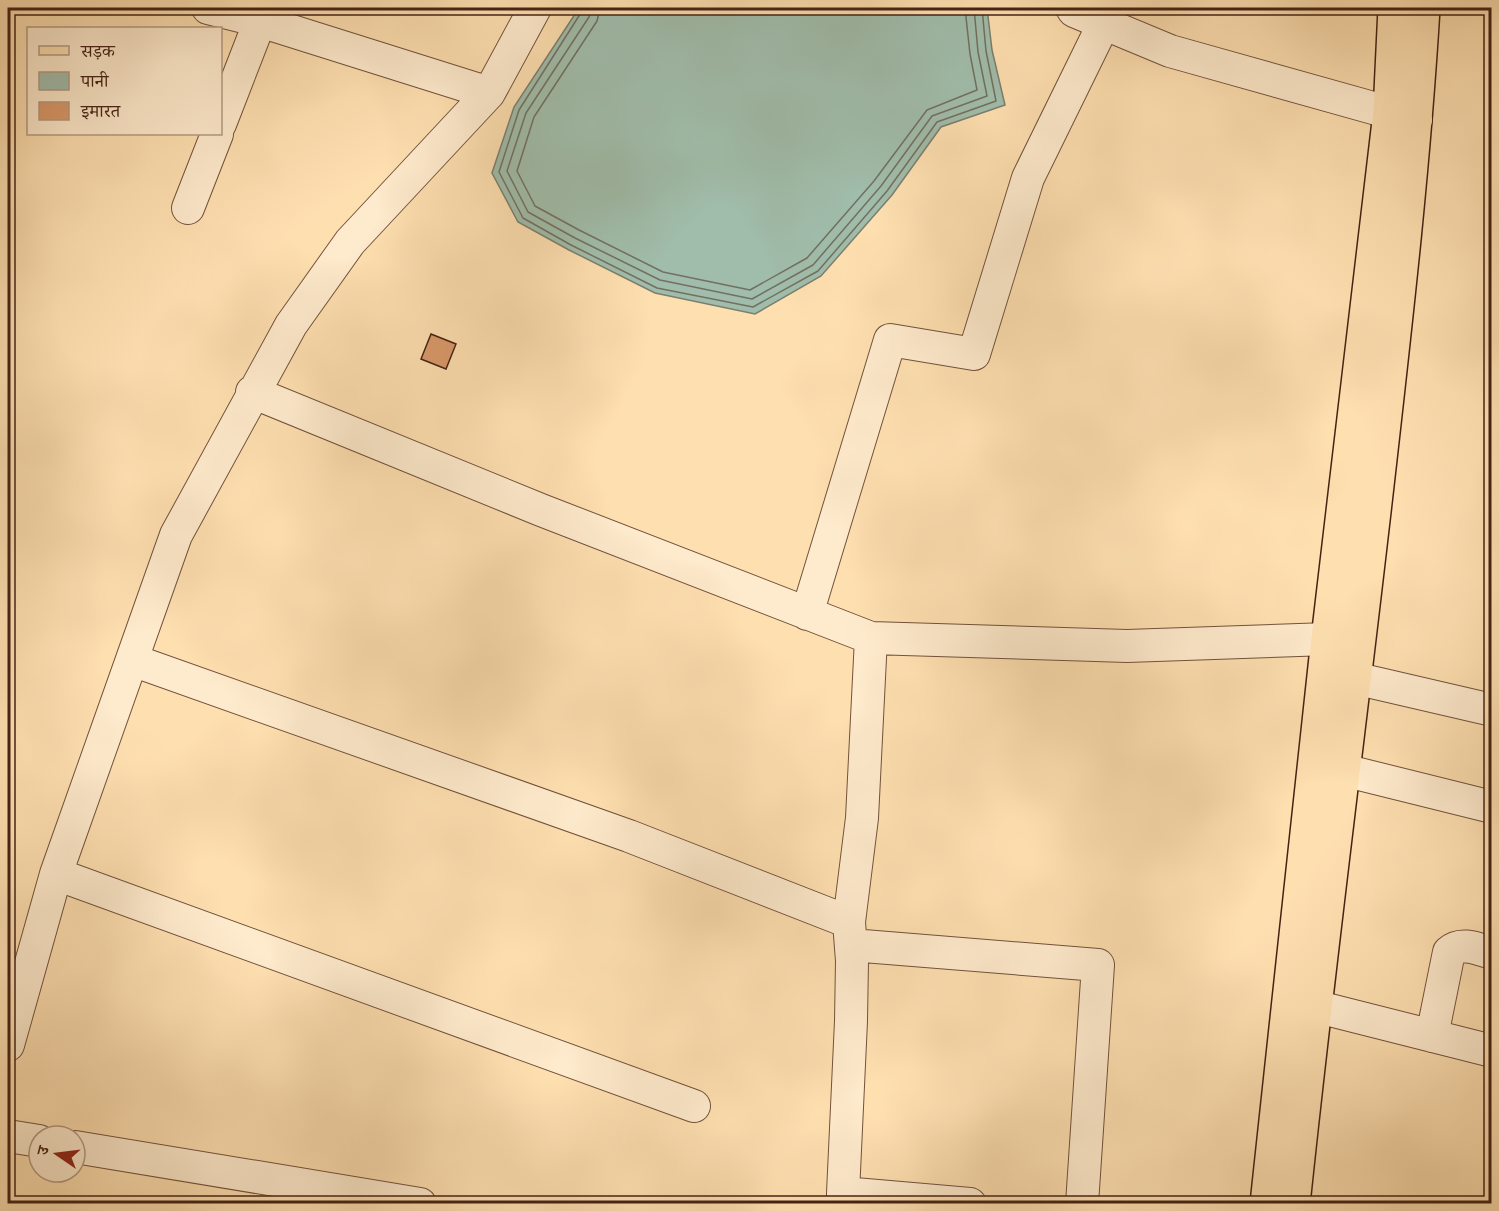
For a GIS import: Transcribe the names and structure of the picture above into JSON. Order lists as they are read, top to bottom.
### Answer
{
  "legend": ["सड़क", "पानी", "इमारत"],
  "north": "left"
}
